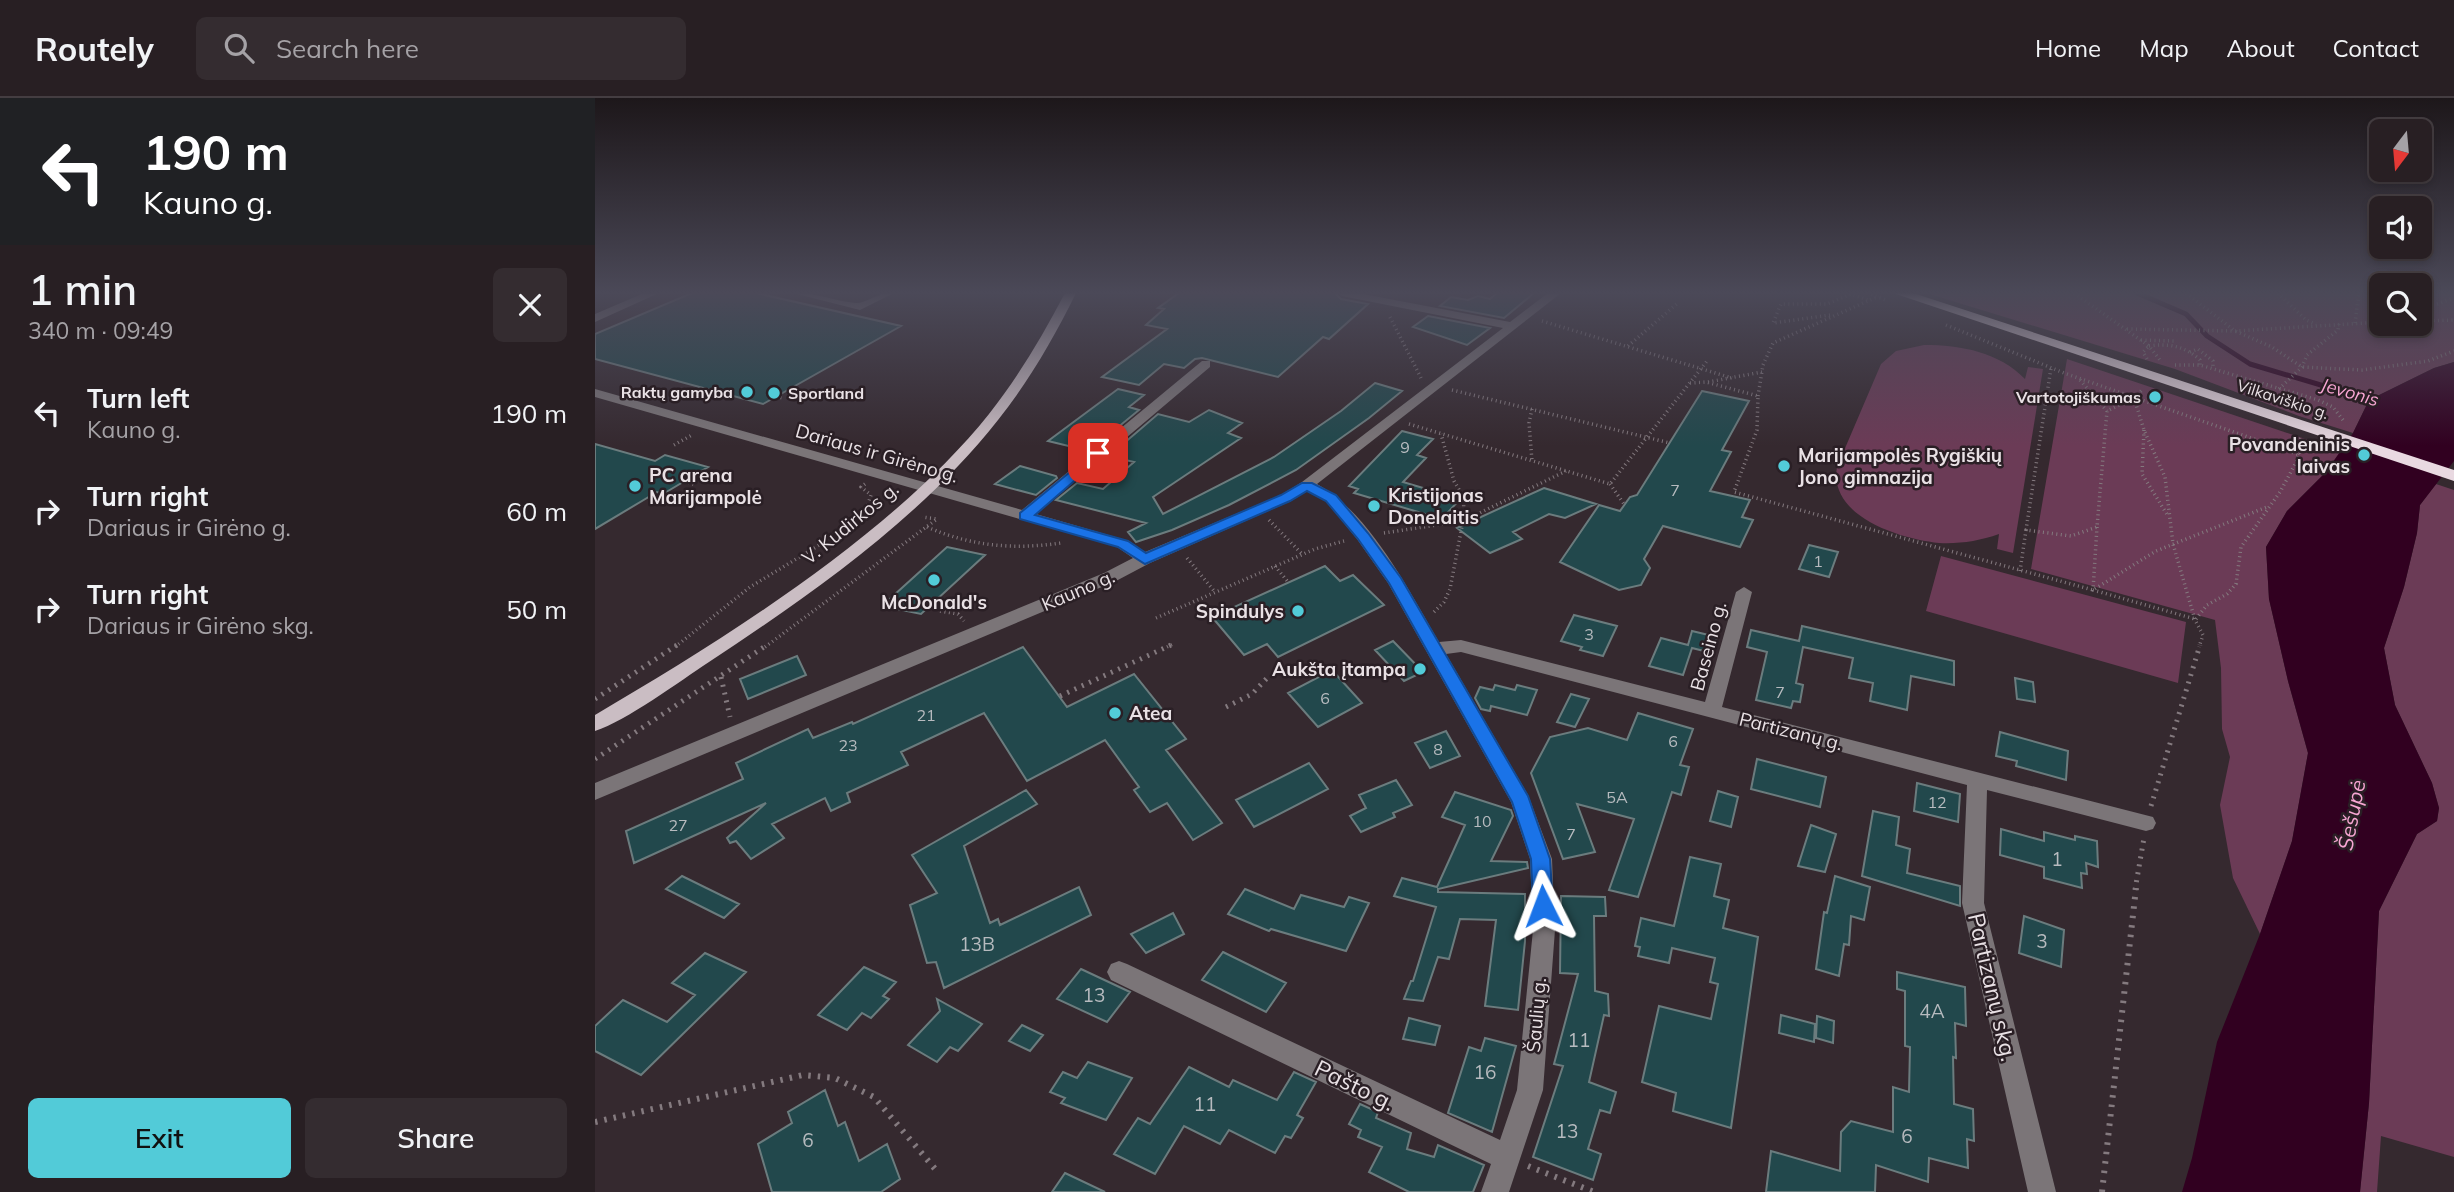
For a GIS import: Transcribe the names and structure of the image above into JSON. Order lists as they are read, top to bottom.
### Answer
{
  "streets": {
    "highway": ["Vilkaviškio g."],
    "main road": ["V. Kudirkos g."],
    "street": [
      "Dariaus ir Girėno g.",
      "Kauno g.",
      "Baseino g.",
      "Partizanų g.",
      "Partizanų skg.",
      "Šaulių g.",
      "Pašto g."
    ]
  },
  "crossings": [
    ["Dariaus ir Girėno g.", "V. Kudirkos g."],
    ["Dariaus ir Girėno g.", "Kauno g."],
    ["Kauno g.", "Šaulių g."],
    ["Baseino g.", "Partizanų g."],
    ["Partizanų g.", "Partizanų skg."],
    ["Partizanų g.", "Šaulių g."],
    ["Šaulių g.", "Pašto g."]
  ],
  "water": ["Jevonis", "Šešupė"],
  "places": [
    "Raktų gamyba",
    "Sportland",
    "Vartotojiškumas",
    "Povandeninis laivas",
    "Marijampolės Rygiškių Jono gimnazija",
    "PC arena Marijampolė",
    "Kristijonas Donelaitis",
    "McDonald's",
    "Spindulys",
    "Aukšta įtampa",
    "Atea"
  ],
  "house_numbers": [
    "9",
    "7",
    "1",
    "3",
    "7",
    "6",
    "21",
    "6",
    "23",
    "8",
    "5A",
    "12",
    "10",
    "27",
    "7",
    "1",
    "3",
    "13B",
    "13",
    "4A",
    "11",
    "16",
    "11",
    "13",
    "6",
    "6"
  ],
  "north": "bottom",
  "page": {
    "header": "Routely",
    "search": "Search here",
    "nav": [
      "Home",
      "Map",
      "About",
      "Contact"
    ],
    "turn": ["190 m", "Kauno g."],
    "heading": ["1 min", "340 m · 09:49"],
    "list": [
      {
        "name": "Turn left",
        "note": "Kauno g.",
        "value": "190 m"
      },
      {
        "name": "Turn right",
        "note": "Dariaus ir Girėno g.",
        "value": "60 m"
      },
      {
        "name": "Turn right",
        "note": "Dariaus ir Girėno skg.",
        "value": "50 m"
      }
    ],
    "buttons": ["Exit", "Share"]
  }
}
